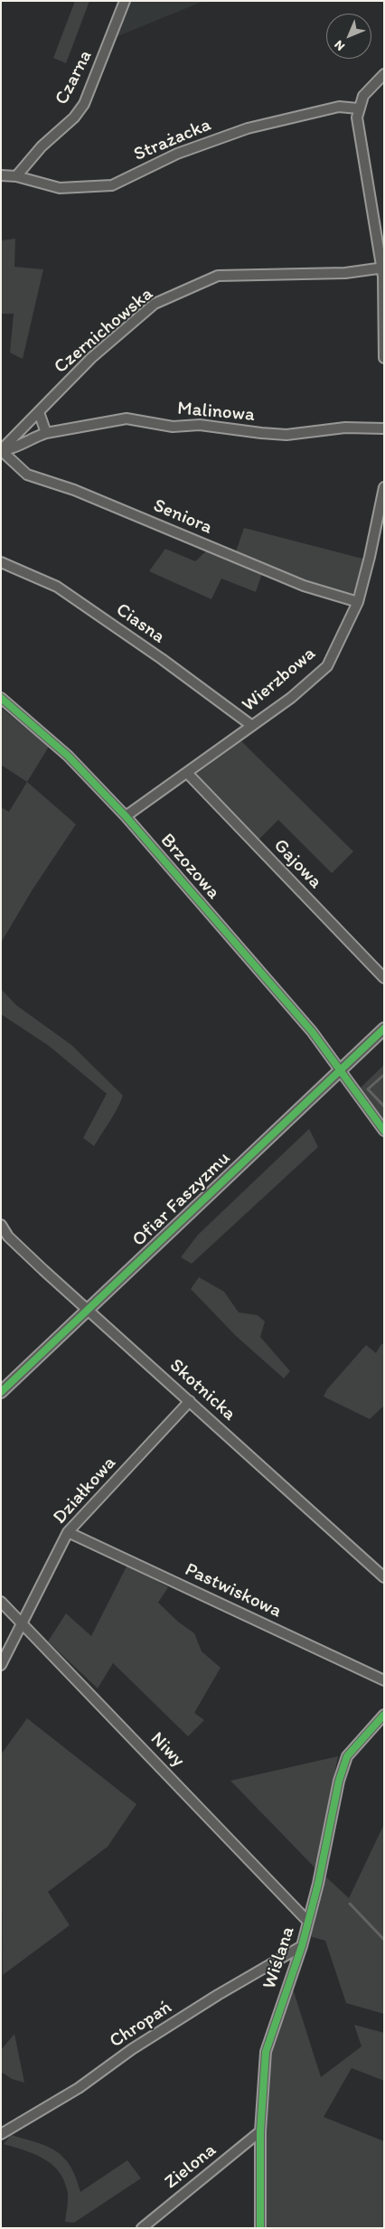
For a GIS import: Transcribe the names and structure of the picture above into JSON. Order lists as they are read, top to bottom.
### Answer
{
  "streets": {
    "street": [
      "Czarna",
      "Strażacka",
      "Czernichowska",
      "Malinowa",
      "Seniora",
      "Ciasna",
      "Wierzbowa",
      "Gajowa",
      "Brzozowa",
      "Ofiar Faszyzmu",
      "Skotnicka",
      "Działkowa",
      "Pastwiskowa",
      "Niwy",
      "Wiślana",
      "Chropań",
      "Zielona"
    ]
  },
  "crossings": [
    ["Czarna", "Strażacka"],
    ["Czernichowska", "Malinowa"],
    ["Czernichowska", "Seniora"],
    ["Malinowa", "Seniora"],
    ["Seniora", "Wierzbowa"],
    ["Ciasna", "Wierzbowa"],
    ["Wierzbowa", "Gajowa"],
    ["Wierzbowa", "Brzozowa"],
    ["Brzozowa", "Ofiar Faszyzmu"],
    ["Ofiar Faszyzmu", "Skotnicka"],
    ["Skotnicka", "Działkowa"],
    ["Działkowa", "Pastwiskowa"],
    ["Działkowa", "Niwy"],
    ["Niwy", "Wiślana"],
    ["Wiślana", "Chropań"],
    ["Wiślana", "Zielona"]
  ],
  "north": "bottom left"
}
